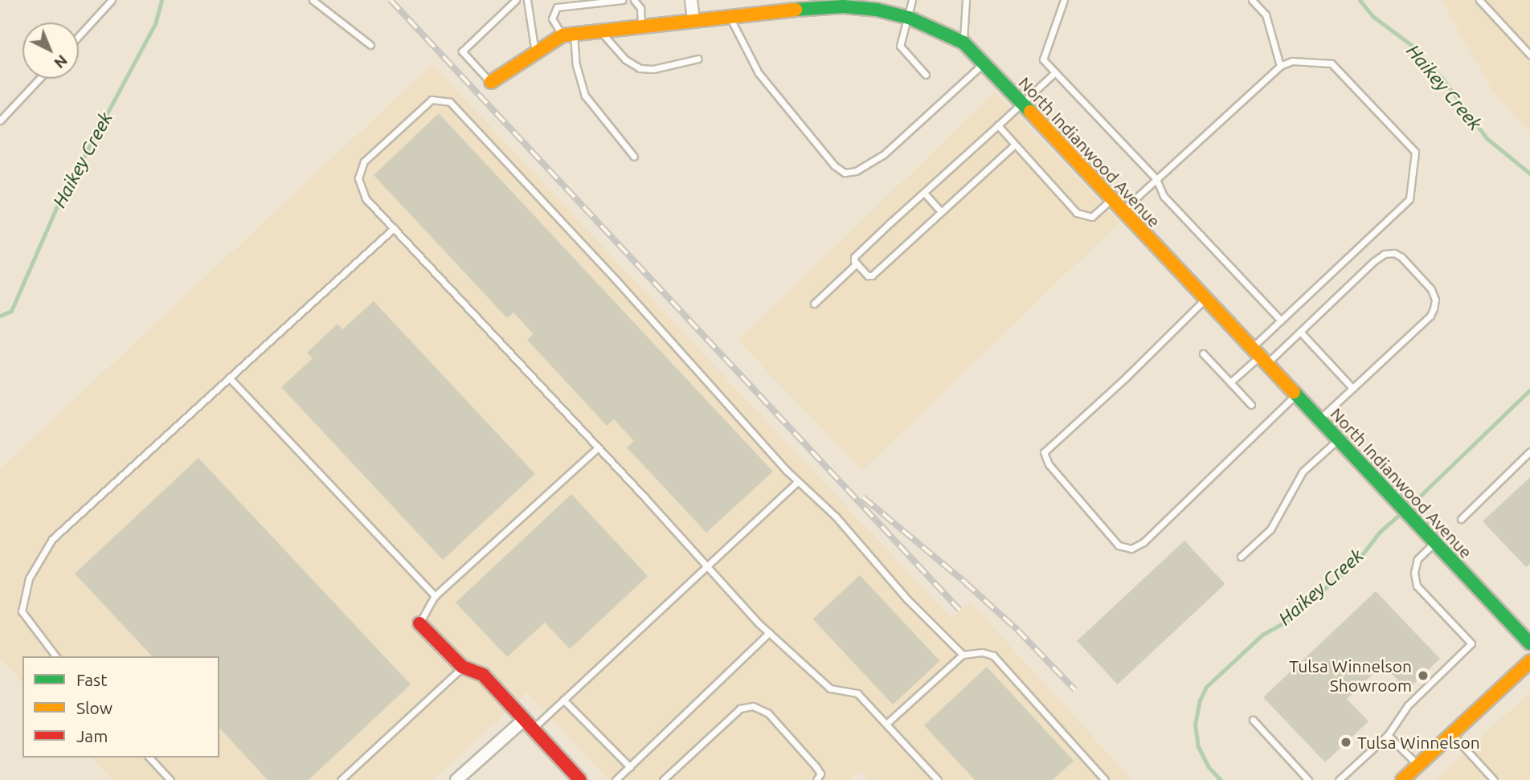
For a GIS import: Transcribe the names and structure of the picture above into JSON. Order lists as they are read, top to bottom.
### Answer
{
  "streets": {
    "street": ["North Indianwood Avenue"]
  },
  "water": ["Haikey Creek"],
  "places": ["Tulsa Winnelson Showroom", "Tulsa Winnelson"],
  "legend": ["Fast", "Slow", "Jam"],
  "north": "bottom right"
}
